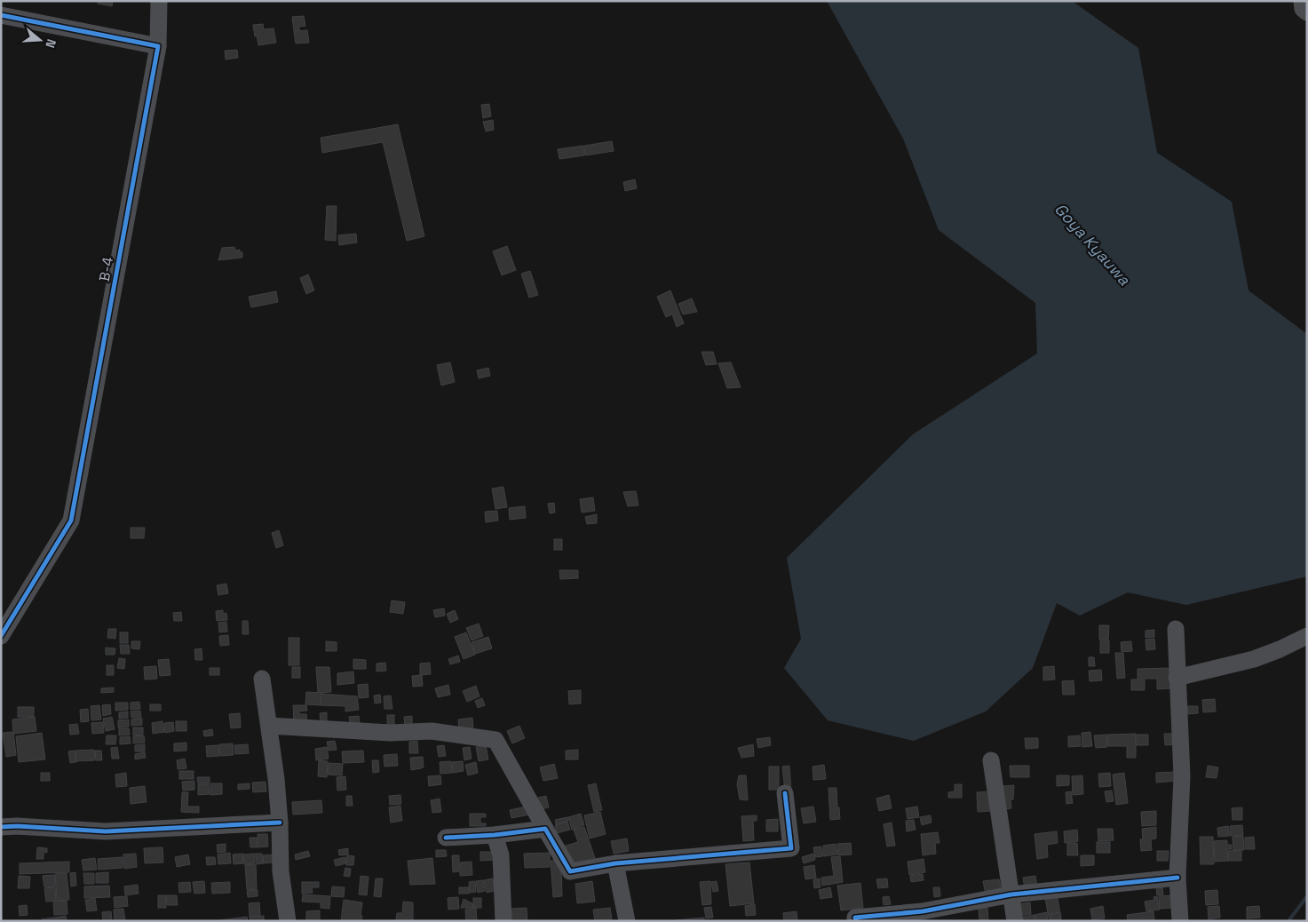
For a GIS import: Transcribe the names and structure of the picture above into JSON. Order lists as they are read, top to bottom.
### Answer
{
  "streets": {
    "street": ["B-4"]
  },
  "water": ["Goya Kyauwa"],
  "north": "right"
}
